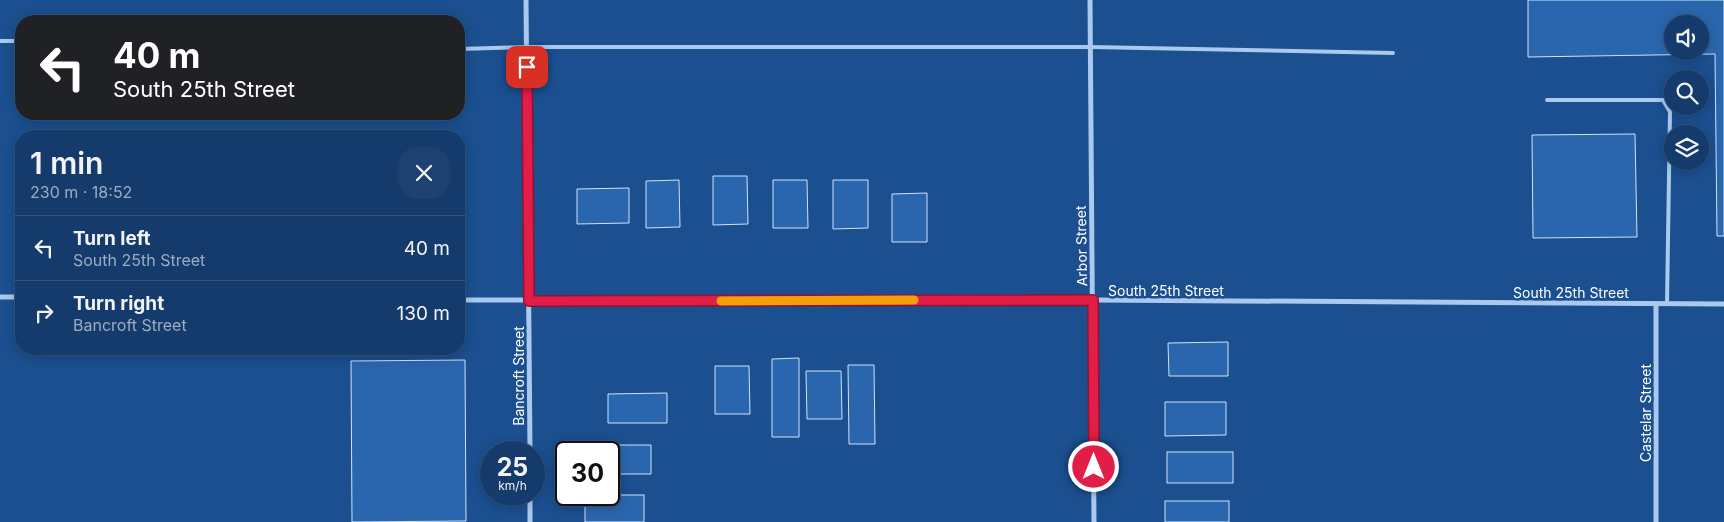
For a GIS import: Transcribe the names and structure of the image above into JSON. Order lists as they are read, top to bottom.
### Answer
{
  "streets": {
    "street": [
      "Arbor Street",
      "South 25th Street",
      "Bancroft Street",
      "Castelar Street"
    ]
  },
  "crossings": [
    ["Arbor Street", "South 25th Street"],
    ["South 25th Street", "Bancroft Street"],
    ["South 25th Street", "Castelar Street"]
  ],
  "page": {
    "turn": ["40 m", "South 25th Street"],
    "heading": ["1 min", "230 m · 18:52"],
    "list": [
      {
        "name": "Turn left",
        "note": "South 25th Street",
        "value": "40 m"
      },
      {
        "name": "Turn right",
        "note": "Bancroft Street",
        "value": "130 m"
      }
    ],
    "speed": "25 km/h",
    "limit": "30"
  }
}
